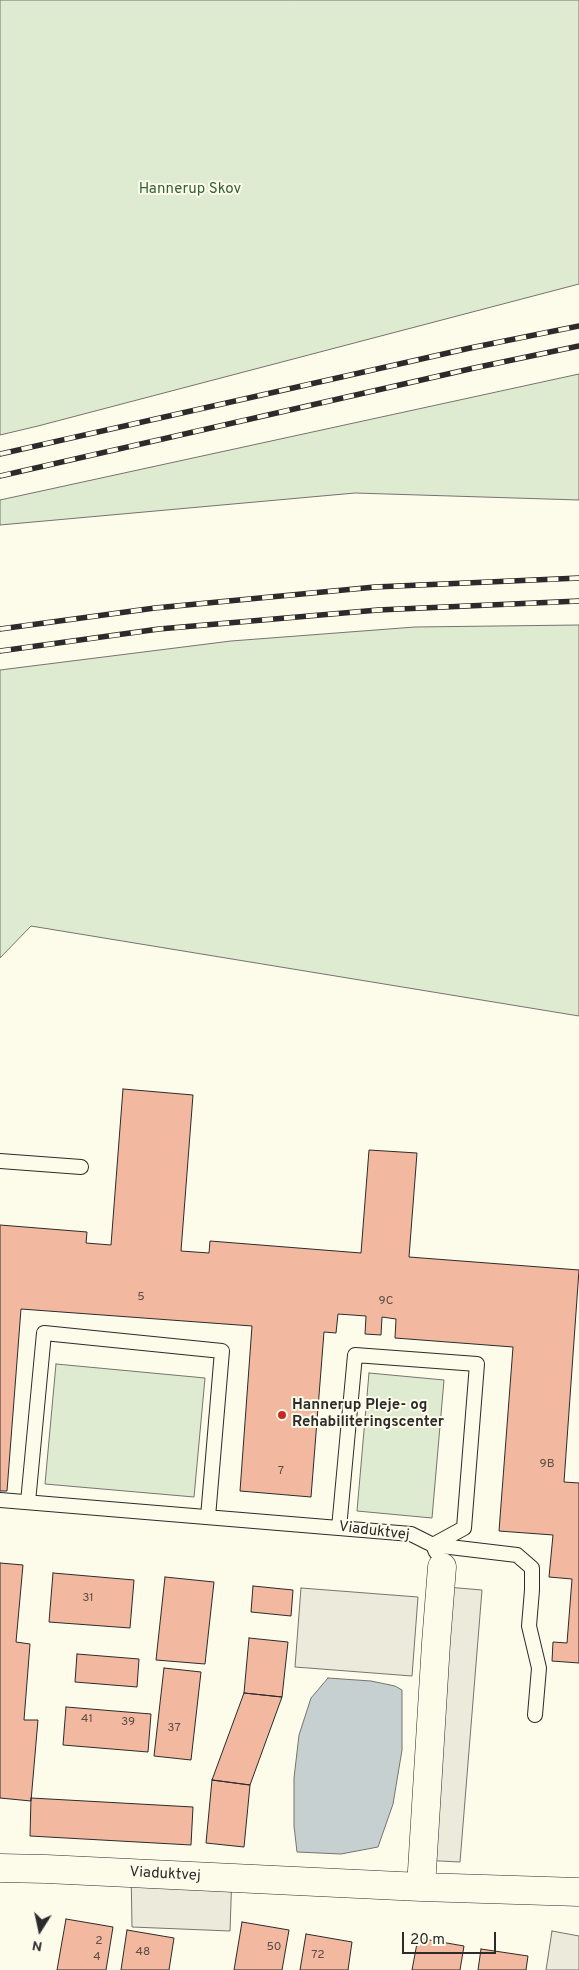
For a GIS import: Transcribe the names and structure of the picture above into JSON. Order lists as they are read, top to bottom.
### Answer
{
  "streets": {
    "street": ["Viaduktvej"]
  },
  "parks": ["Hannerup Skov"],
  "places": ["Hannerup Pleje- og Rehabiliteringscenter"],
  "house_numbers": [
    "5",
    "9C",
    "9B",
    "7",
    "31",
    "41",
    "39",
    "37",
    "2",
    "50",
    "48",
    "72",
    "4"
  ],
  "scale_bar": "20 m",
  "north": "bottom"
}
